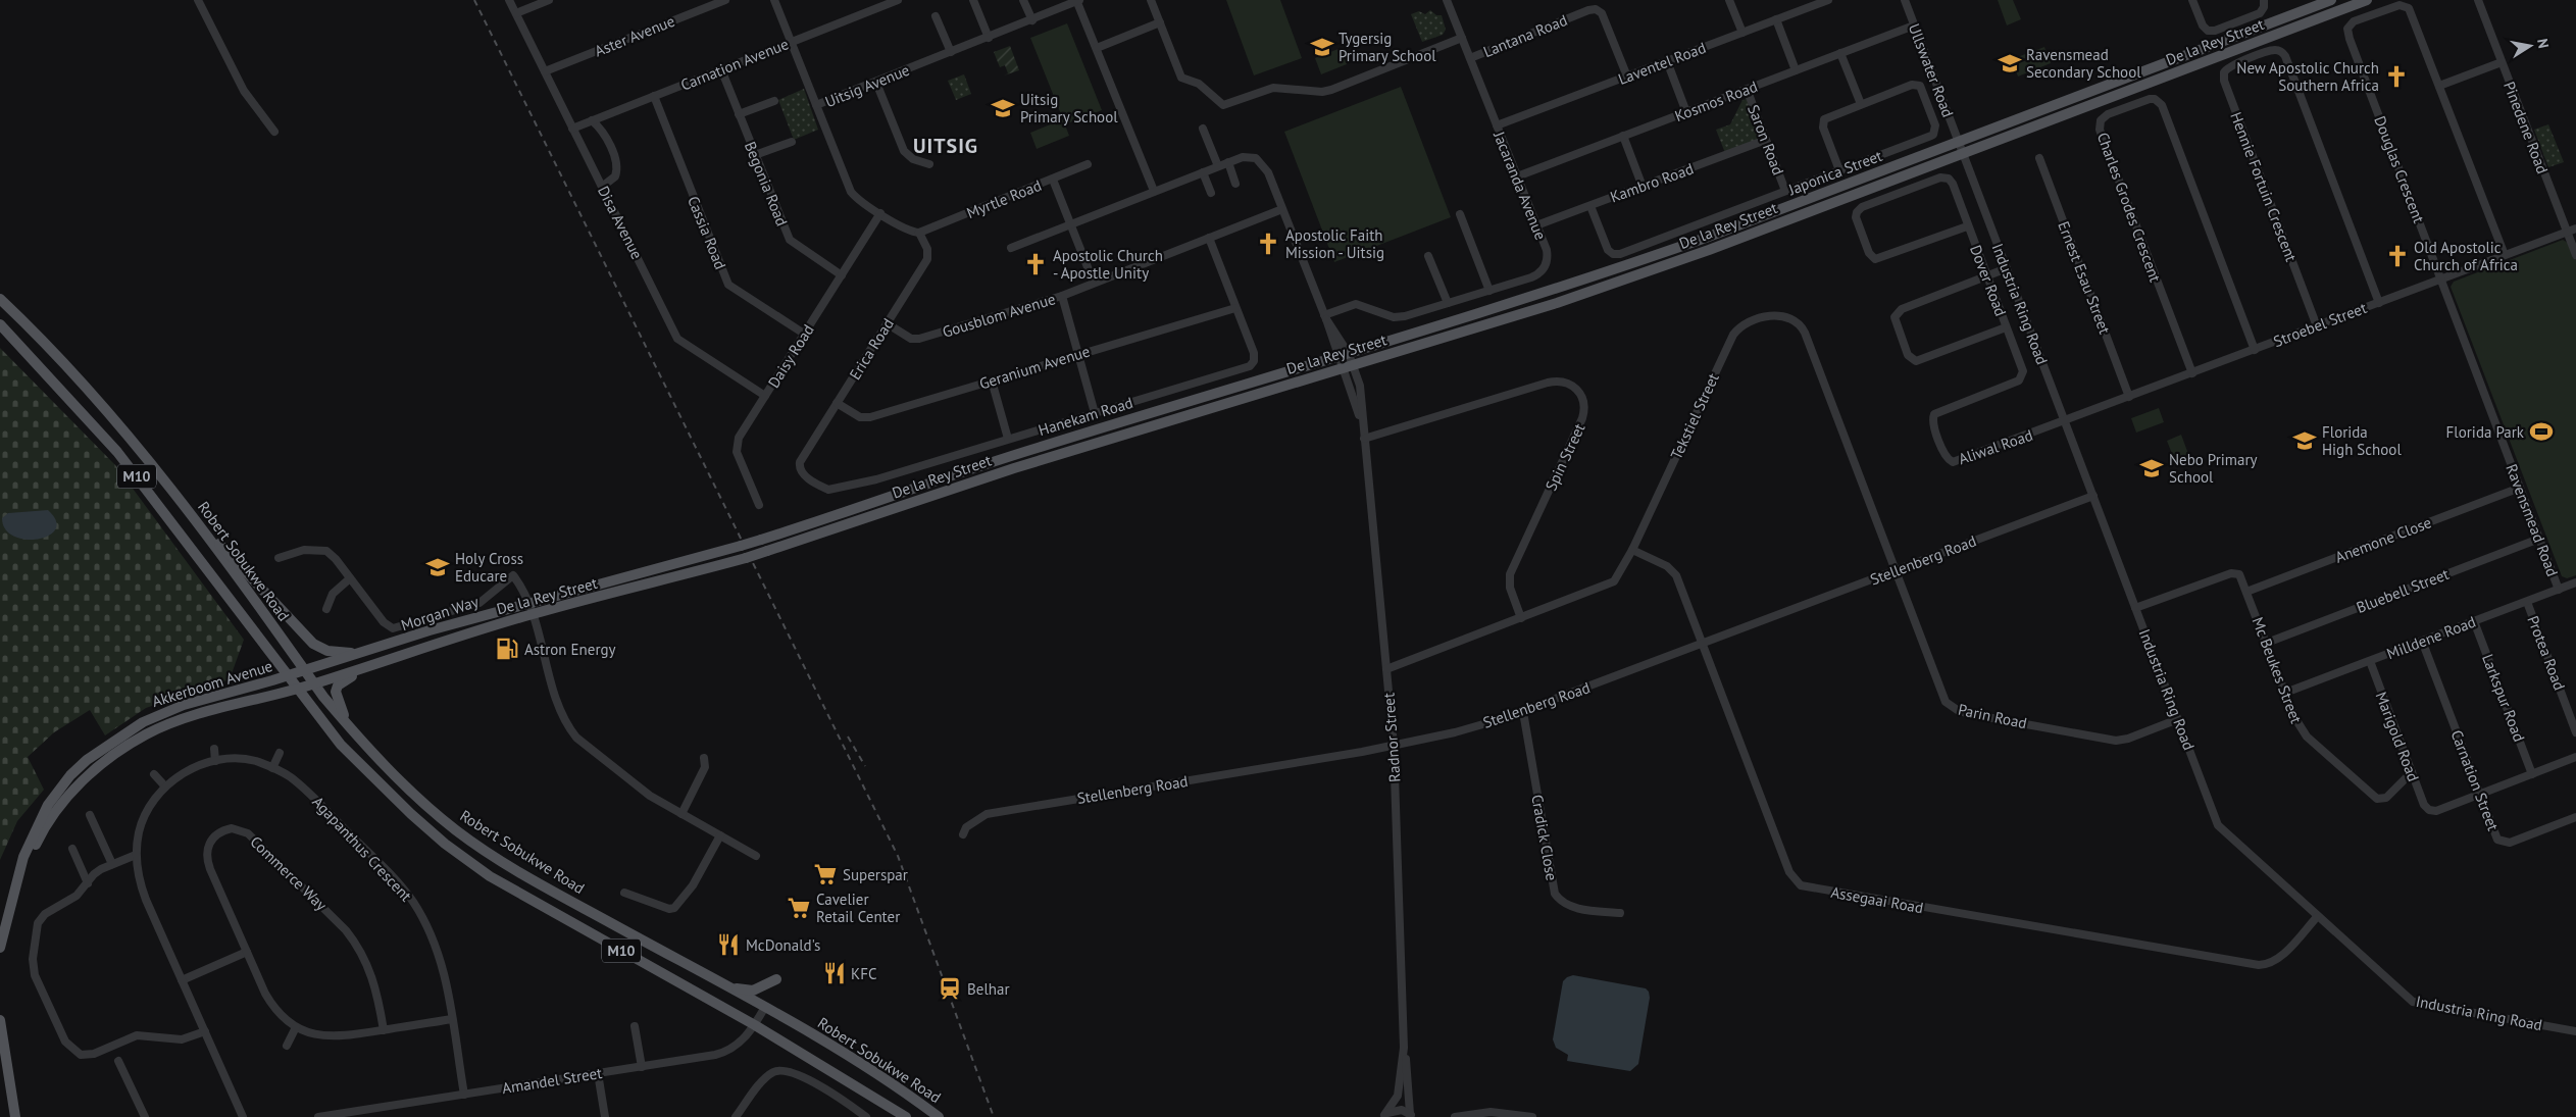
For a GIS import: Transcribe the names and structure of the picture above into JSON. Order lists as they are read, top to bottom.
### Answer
{
  "streets": {
    "main road": [
      "De la Rey Street",
      "M10",
      "Robert Sobukwe Road",
      "Akkerboom Avenue"
    ],
    "street": [
      "Aster Avenue",
      "Lantana Road",
      "Laventel Road",
      "Carnation Avenue",
      "Ullswater Road",
      "Uitsig Avenue",
      "Kosmos Road",
      "Pinedene Road",
      "Saron Road",
      "Douglas Crescent",
      "Japonica Street",
      "Kambro Road",
      "Begonia Road",
      "Jacaranda Avenue",
      "Hennie Fortuin Crescent",
      "Myrtle Road",
      "Charles Grodes Crescent",
      "Disa Avenue",
      "Cassia Road",
      "Ernest Esau Street",
      "Dover Road",
      "Industria Ring Road",
      "Gousblom Avenue",
      "Stroebel Street",
      "Erica Road",
      "Daisy Road",
      "Geranium Avenue",
      "Hanekam Road",
      "Tekstiel Street",
      "Aliwal Road",
      "Spin Street",
      "Ravensmead Road",
      "Anemone Close",
      "Stellenberg Road",
      "Bluebell Street",
      "Morgan Way",
      "Milldene Road",
      "Protea Road",
      "Mc Beukes Street",
      "Larkspur Road",
      "Parin Road",
      "Marigold Road",
      "Radnor Street",
      "Carnation Street",
      "Cradick Close",
      "Agapanthus Crescent",
      "Commerce Way",
      "Assegaai Road",
      "Amandel Street"
    ]
  },
  "crossings": [
    ["Aster Avenue", "Disa Avenue"],
    ["Lantana Road", "Laventel Road"],
    ["Lantana Road", "Jacaranda Avenue"],
    ["De la Rey Street", "Ullswater Road"],
    ["De la Rey Street", "Industria Ring Road"],
    ["De la Rey Street", "M10"],
    ["De la Rey Street", "Robert Sobukwe Road"],
    ["De la Rey Street", "Morgan Way"],
    ["De la Rey Street", "Akkerboom Avenue"],
    ["De la Rey Street", "Radnor Street"],
    ["Laventel Road", "Jacaranda Avenue"],
    ["Carnation Avenue", "Begonia Road"],
    ["Carnation Avenue", "Disa Avenue"],
    ["Carnation Avenue", "Cassia Road"],
    ["Ullswater Road", "Kosmos Road"],
    ["Ullswater Road", "Industria Ring Road"],
    ["Uitsig Avenue", "Myrtle Road"],
    ["Uitsig Avenue", "Erica Road"],
    ["Uitsig Avenue", "Daisy Road"],
    ["Kosmos Road", "Saron Road"],
    ["Kosmos Road", "Jacaranda Avenue"],
    ["Pinedene Road", "Stroebel Street"],
    ["Saron Road", "Japonica Street"],
    ["Saron Road", "Kambro Road"],
    ["Douglas Crescent", "Stroebel Street"],
    ["Douglas Crescent", "Ravensmead Road"],
    ["Japonica Street", "Kambro Road"],
    ["Kambro Road", "Jacaranda Avenue"],
    ["Begonia Road", "Daisy Road"],
    ["Hennie Fortuin Crescent", "Stroebel Street"],
    ["Myrtle Road", "Erica Road"],
    ["Charles Grodes Crescent", "Stroebel Street"],
    ["Disa Avenue", "Daisy Road"],
    ["Cassia Road", "Daisy Road"],
    ["Ernest Esau Street", "Stroebel Street"],
    ["Dover Road", "Aliwal Road"],
    ["Industria Ring Road", "Stroebel Street"],
    ["Industria Ring Road", "Aliwal Road"],
    ["Industria Ring Road", "Stellenberg Road"],
    ["Industria Ring Road", "Mc Beukes Street"],
    ["Industria Ring Road", "Parin Road"],
    ["Industria Ring Road", "Assegaai Road"],
    ["Gousblom Avenue", "Erica Road"],
    ["Gousblom Avenue", "Hanekam Road"],
    ["Stroebel Street", "Aliwal Road"],
    ["Stroebel Street", "Ravensmead Road"],
    ["Erica Road", "Geranium Avenue"],
    ["Erica Road", "Hanekam Road"],
    ["Geranium Avenue", "Hanekam Road"],
    ["Tekstiel Street", "Spin Street"],
    ["Tekstiel Street", "Stellenberg Road"],
    ["Tekstiel Street", "Parin Road"],
    ["Tekstiel Street", "Radnor Street"],
    ["Tekstiel Street", "Assegaai Road"],
    ["Spin Street", "Radnor Street"],
    ["M10", "Akkerboom Avenue"],
    ["M10", "Amandel Street"],
    ["Ravensmead Road", "Anemone Close"],
    ["Ravensmead Road", "Bluebell Street"],
    ["Ravensmead Road", "Milldene Road"],
    ["Anemone Close", "Mc Beukes Street"],
    ["Stellenberg Road", "Parin Road"],
    ["Stellenberg Road", "Radnor Street"],
    ["Stellenberg Road", "Cradick Close"],
    ["Stellenberg Road", "Assegaai Road"],
    ["Robert Sobukwe Road", "Amandel Street"],
    ["Bluebell Street", "Mc Beukes Street"],
    ["Milldene Road", "Protea Road"],
    ["Milldene Road", "Mc Beukes Street"],
    ["Milldene Road", "Larkspur Road"],
    ["Milldene Road", "Marigold Road"],
    ["Milldene Road", "Carnation Street"],
    ["Mc Beukes Street", "Marigold Road"],
    ["Marigold Road", "Carnation Street"],
    ["Agapanthus Crescent", "Commerce Way"],
    ["Agapanthus Crescent", "Amandel Street"]
  ],
  "districts": ["UITSIG"],
  "places": {
    "school or university": [
      "Tygersig Primary School",
      "Ravensmead Secondary School",
      "Uitsig Primary School",
      "Florida High School",
      "Nebo Primary School",
      "Holy Cross Educare"
    ],
    "church": [
      "New Apostolic Church Southern Africa",
      "Apostolic Faith Mission - Uitsig",
      "Old Apostolic Church of Africa",
      "Apostolic Church - Apostle Unity"
    ],
    "sports": ["Florida Park"],
    "fuel station": ["Astron Energy"],
    "supermarket": ["Superspar", "Cavelier Retail Center"],
    "restaurant": ["McDonald's", "KFC"],
    "station": ["Belhar"]
  },
  "north": "right"
}
